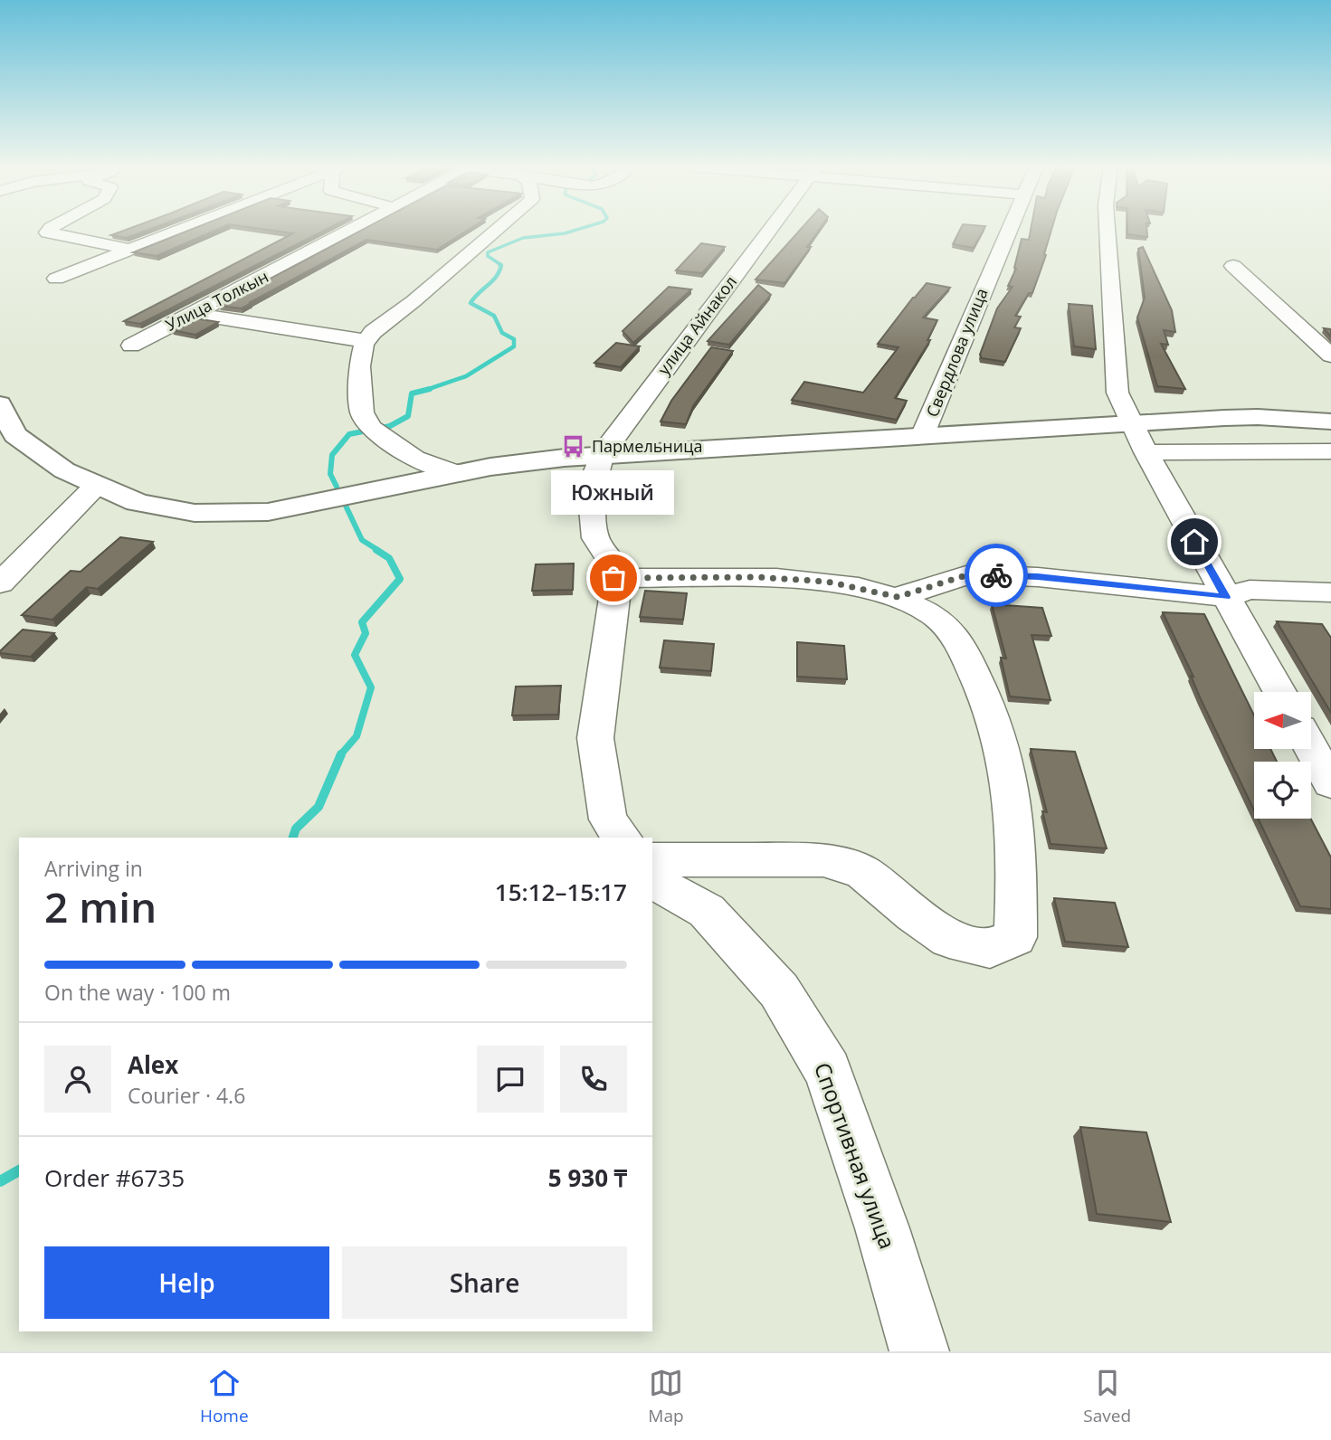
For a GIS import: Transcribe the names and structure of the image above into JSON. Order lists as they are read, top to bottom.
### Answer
{
  "streets": {
    "street": [
      "Улица Толкын",
      "улица Айнакол",
      "Свердлова улица",
      "Спортивная улица"
    ]
  },
  "places": {
    "bus stop": ["Пармельница"],
    "other": ["Южный"]
  },
  "north": "left",
  "page": {
    "bubble": "Южный",
    "heading": ["2 min", "Arriving in", "15:12–15:17"],
    "panel": [
      "Alex",
      "Courier · 4.6",
      "Order #6735",
      "5 930 ₸"
    ],
    "bar": "On the way · 100 m",
    "buttons": ["Help", "Share"],
    "tabs": ["Home", "Map", "Saved"]
  }
}
